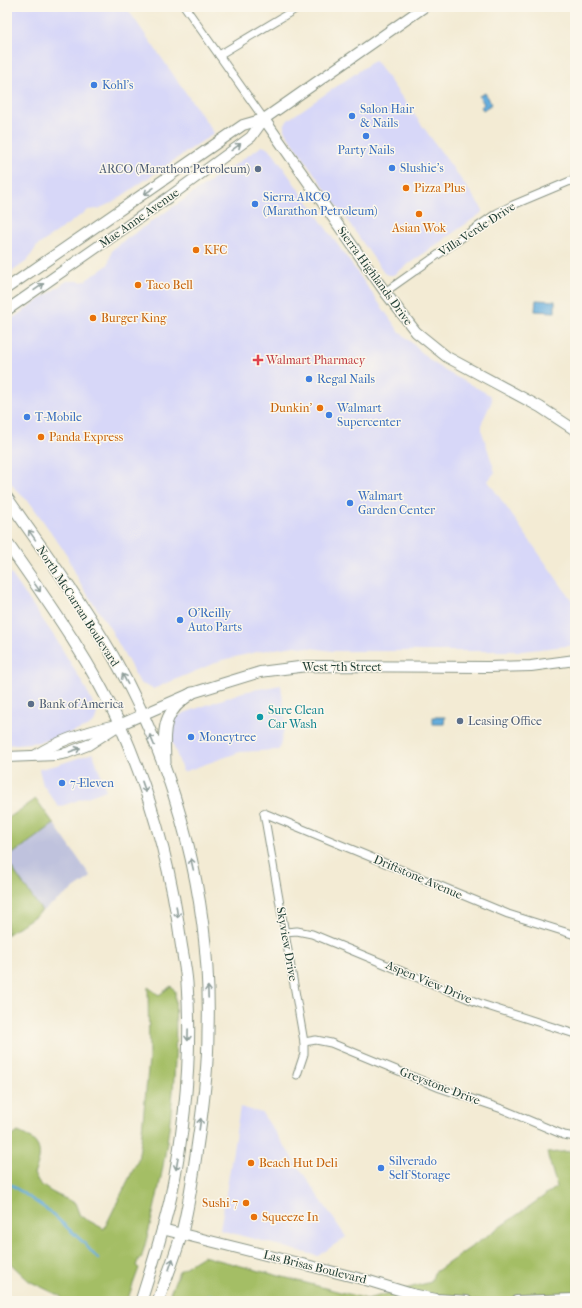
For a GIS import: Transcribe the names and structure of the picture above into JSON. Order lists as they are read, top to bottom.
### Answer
{
  "streets": {
    "main road": [
      "Mae Anne Avenue",
      "Sierra Highlands Drive",
      "North McCarran Boulevard",
      "West 7th Street",
      "Las Brisas Boulevard"
    ],
    "street": [
      "Villa Verde Drive",
      "Driftstone Avenue",
      "Skyview Drive",
      "Aspen View Drive",
      "Greystone Drive"
    ]
  },
  "crossings": [
    ["Mae Anne Avenue", "Sierra Highlands Drive"],
    ["Villa Verde Drive", "Sierra Highlands Drive"],
    ["North McCarran Boulevard", "West 7th Street"],
    ["North McCarran Boulevard", "Las Brisas Boulevard"],
    ["Driftstone Avenue", "Skyview Drive"],
    ["Skyview Drive", "Aspen View Drive"],
    ["Skyview Drive", "Greystone Drive"]
  ],
  "places": {
    "other": [
      "Kohl's",
      "Salon Hair & Nails",
      "Party Nails",
      "Slushie's",
      "ARCO (Marathon Petroleum)",
      "Pizza Plus",
      "Sierra ARCO (Marathon Petroleum)",
      "Asian Wok",
      "KFC",
      "Taco Bell",
      "Burger King",
      "Regal Nails",
      "Dunkin'",
      "Walmart Supercenter",
      "T-Mobile",
      "Panda Express",
      "Walmart Garden Center",
      "O'Reilly Auto Parts",
      "Bank of America",
      "Sure Clean Car Wash",
      "Leasing Office",
      "Moneytree",
      "7-Eleven",
      "Beach Hut Deli",
      "Silverado Self Storage",
      "Sushi 7",
      "Squeeze In"
    ],
    "health": ["Walmart Pharmacy"]
  }
}
